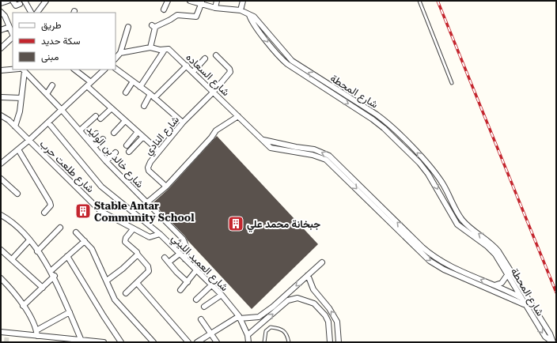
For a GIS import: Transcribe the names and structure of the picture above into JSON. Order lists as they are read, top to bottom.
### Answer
{
  "streets": {
    "street": [
      "شارع السعاده",
      "شارع المحطة",
      "شارع النادي",
      "شارع خالد بن الوليد",
      "شارع طلعت حرب",
      "شارع العميد الليثي"
    ]
  },
  "crossings": [
    ["شارع السعاده", "شارع النادي"],
    ["شارع خالد بن الوليد", "شارع العميد الليثي"],
    ["شارع طلعت حرب", "شارع العميد الليثي"]
  ],
  "places": {
    "building": ["Stable Antar Community School", "جبخانة محمد علي"]
  },
  "legend": ["طريق", "سكة حديد", "مبنى"]
}
